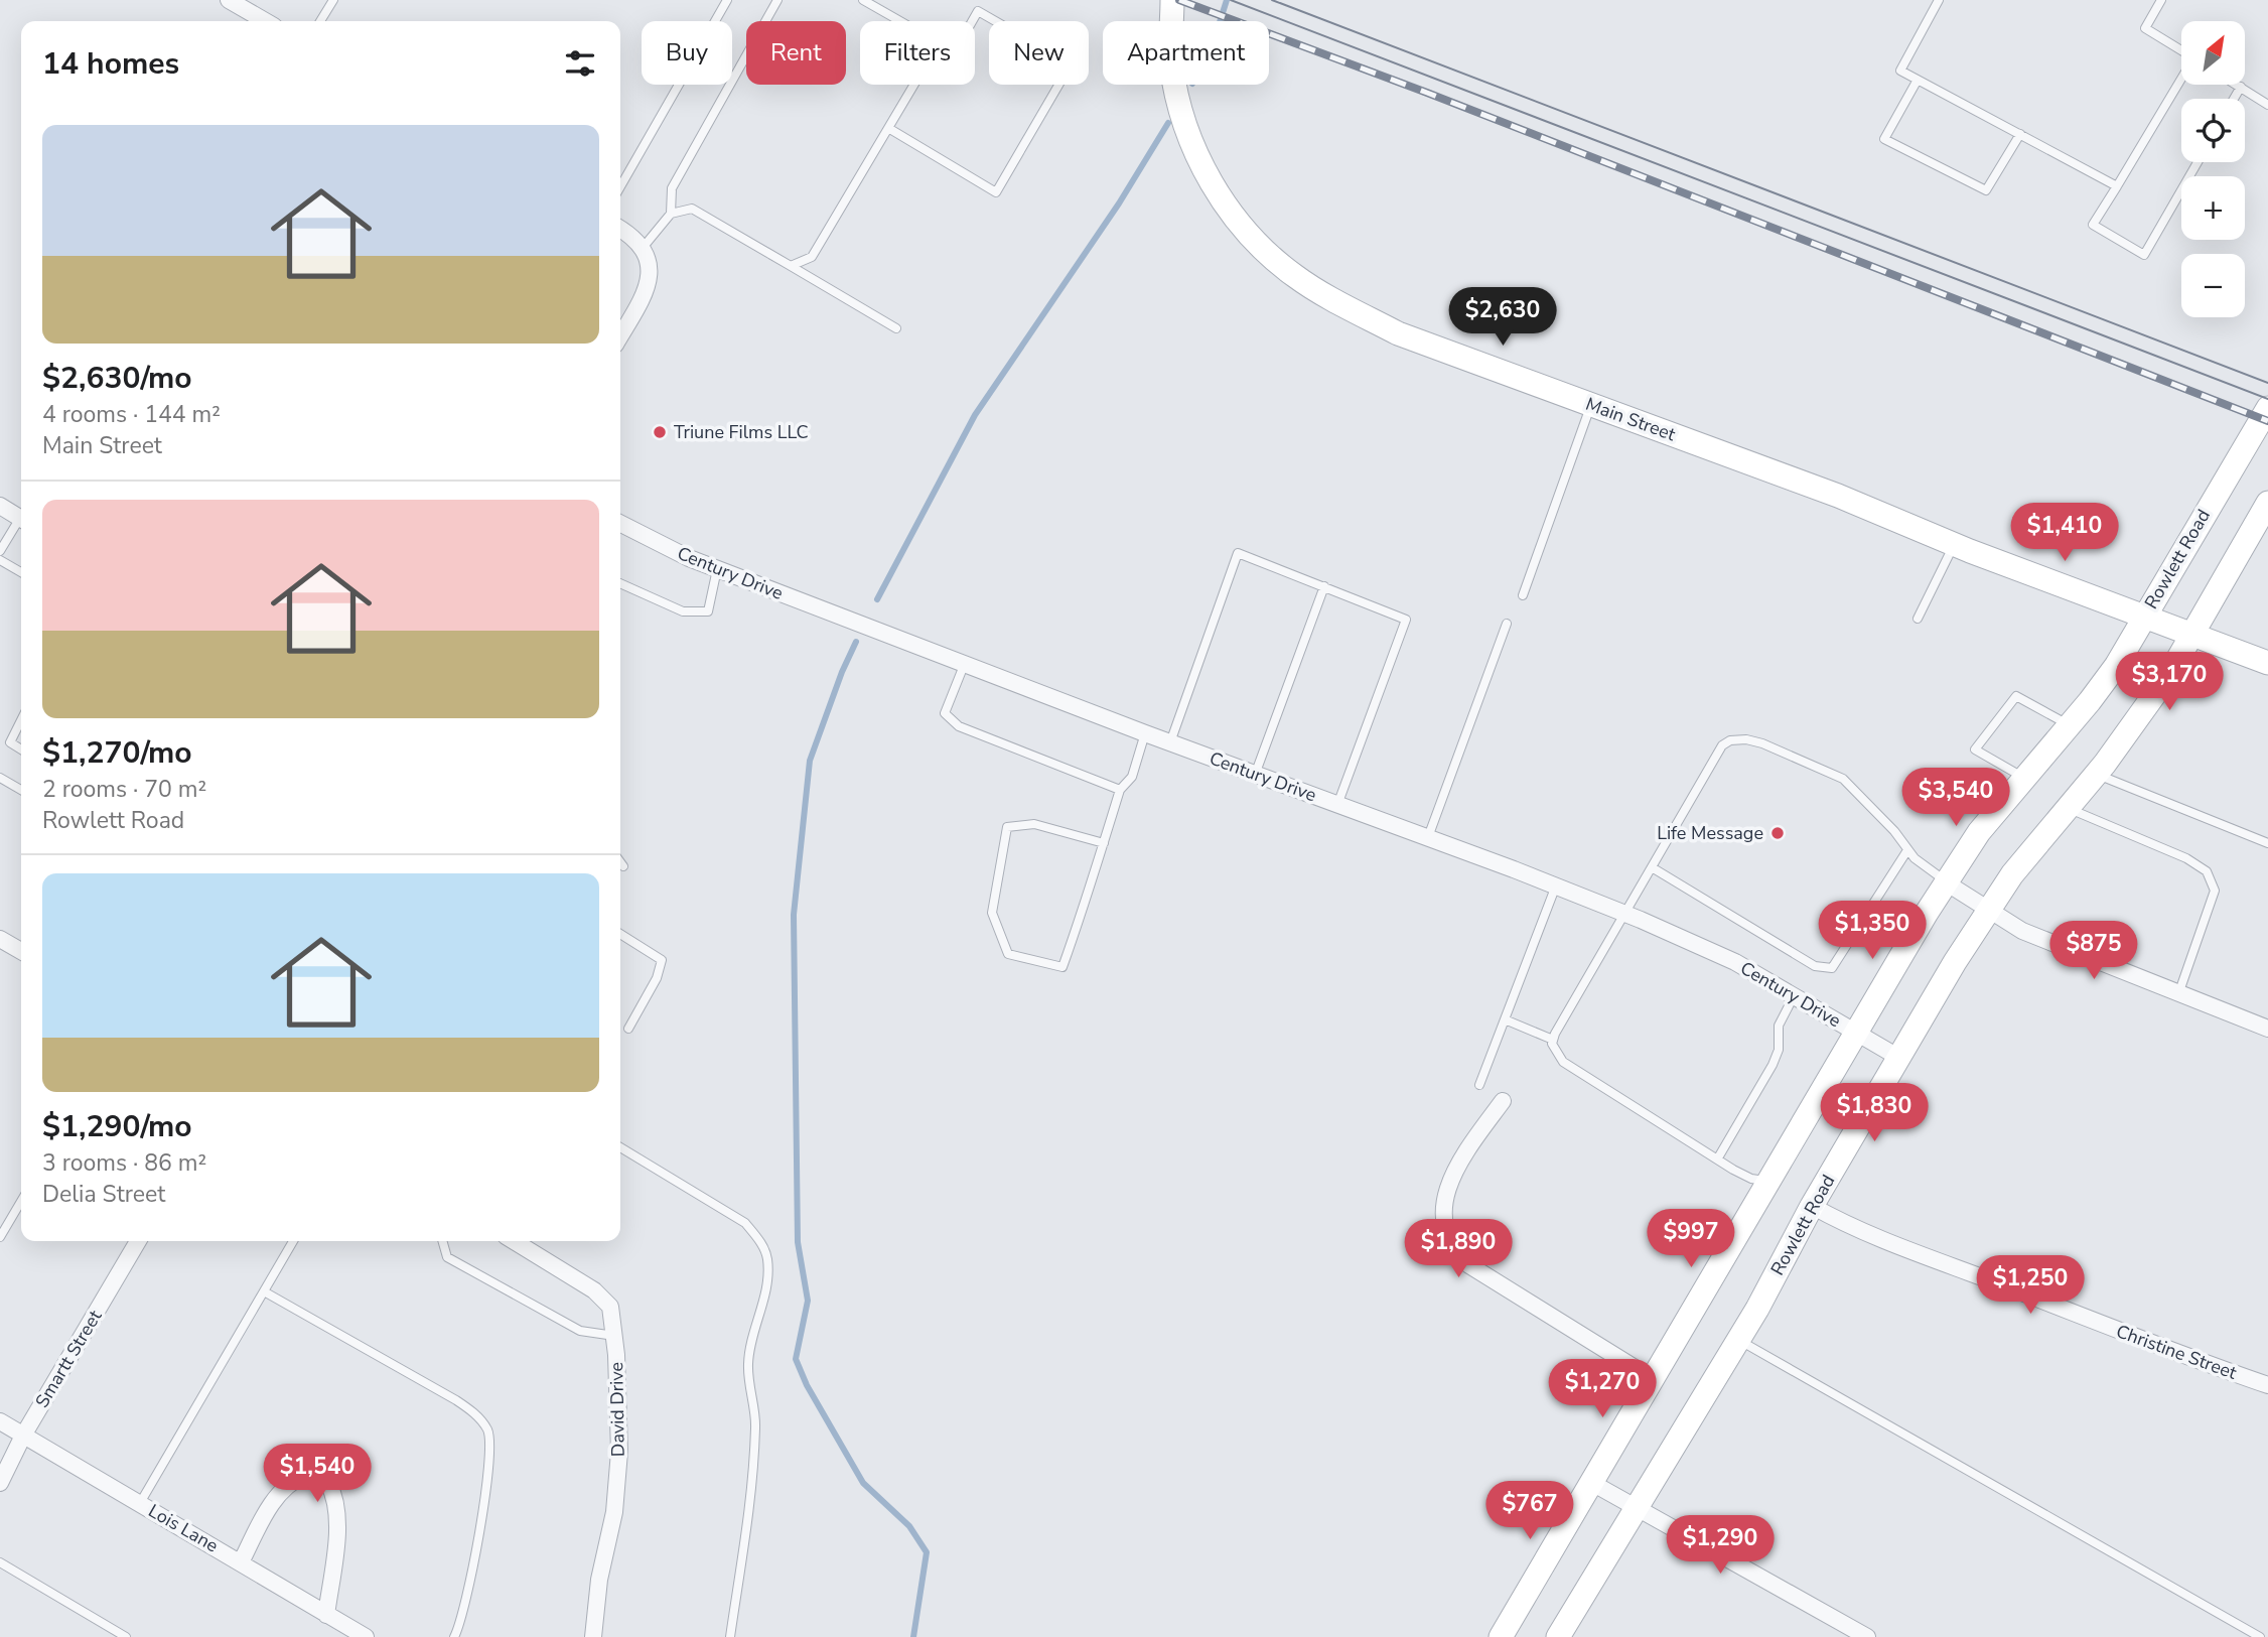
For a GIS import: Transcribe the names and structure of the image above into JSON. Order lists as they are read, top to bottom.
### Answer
{
  "streets": {
    "main road": ["Main Street", "Rowlett Road"],
    "street": [
      "Century Drive",
      "Christine Street",
      "Smartt Street",
      "David Drive",
      "Lois Lane"
    ]
  },
  "crossings": [
    ["Main Street", "Rowlett Road"],
    ["Rowlett Road", "Century Drive"],
    ["Rowlett Road", "Christine Street"],
    ["Smartt Street", "Lois Lane"]
  ],
  "places": ["Triune Films LLC", "Life Message"],
  "north": "top right",
  "page": {
    "map_buttons": ["+", "−"],
    "chip": [
      "Buy",
      "Rent",
      "Filters",
      "New",
      "Apartment"
    ],
    "heading": "14 homes",
    "list": [
      {
        "name": "$2,630/mo",
        "note": "4 rooms · 144 m² · Main Street"
      },
      {
        "name": "$1,270/mo",
        "note": "2 rooms · 70 m² · Rowlett Road"
      },
      {
        "name": "$1,290/mo",
        "note": "3 rooms · 86 m² · Delia Street"
      }
    ],
    "price": [
      "$2,630",
      "$1,410",
      "$3,170",
      "$3,540",
      "$1,350",
      "$875",
      "$1,830",
      "$997",
      "$1,890",
      "$1,250",
      "$1,270",
      "$1,540",
      "$767",
      "$1,290"
    ]
  }
}
